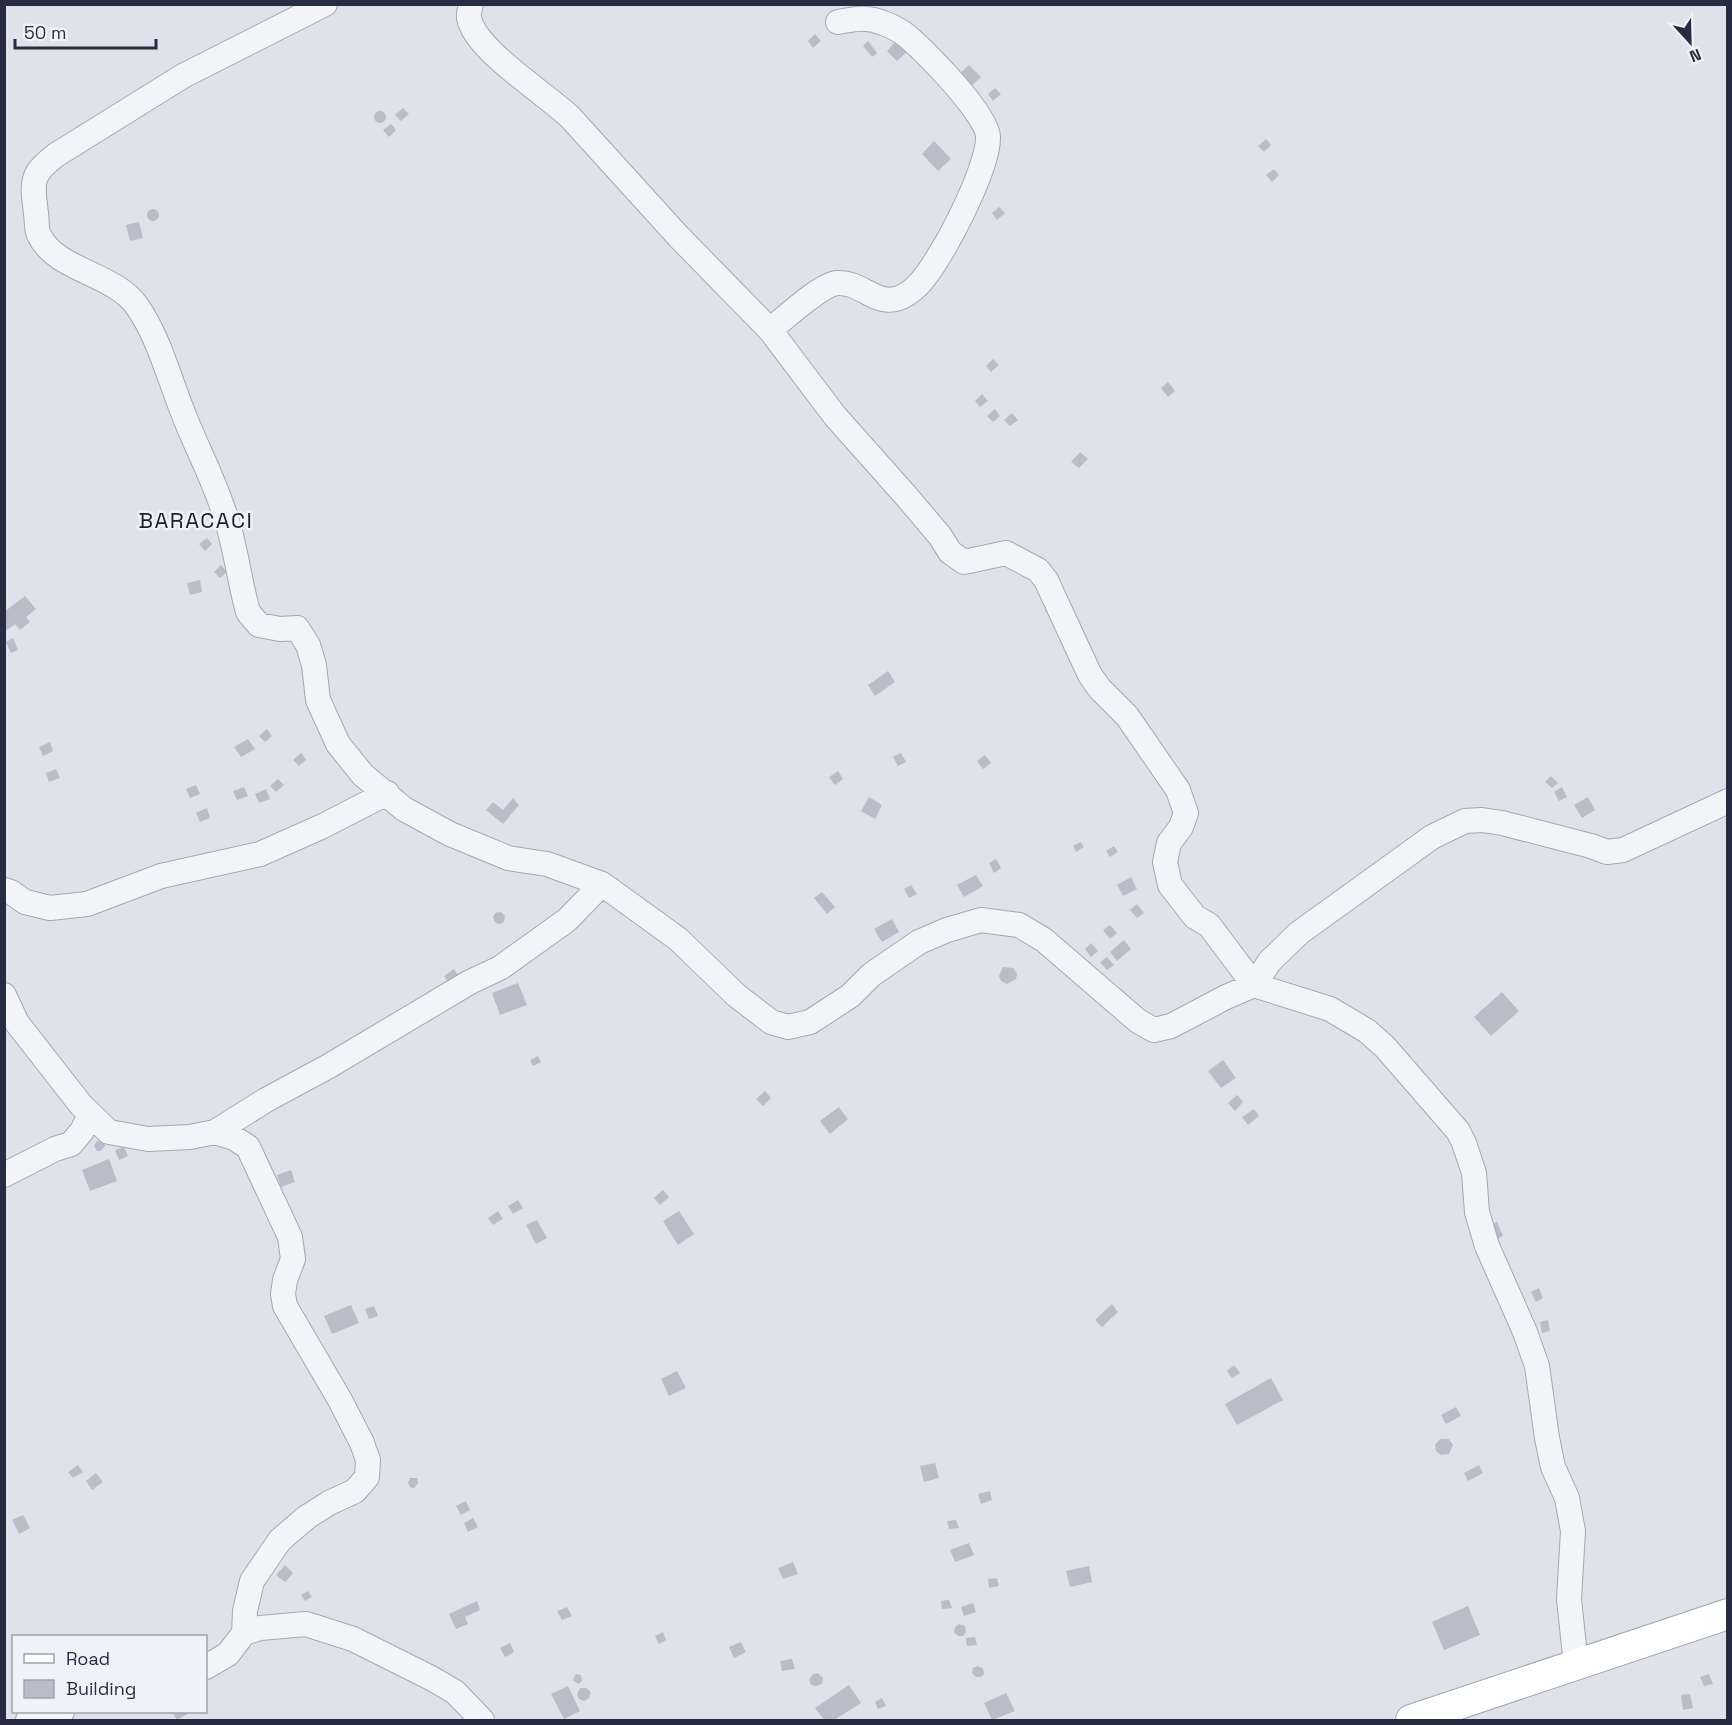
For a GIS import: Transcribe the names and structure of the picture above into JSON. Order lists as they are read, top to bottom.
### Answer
{
  "districts": ["BARACACI"],
  "legend": ["Road", "Building"],
  "scale_bar": "50 m",
  "north": "bottom"
}
